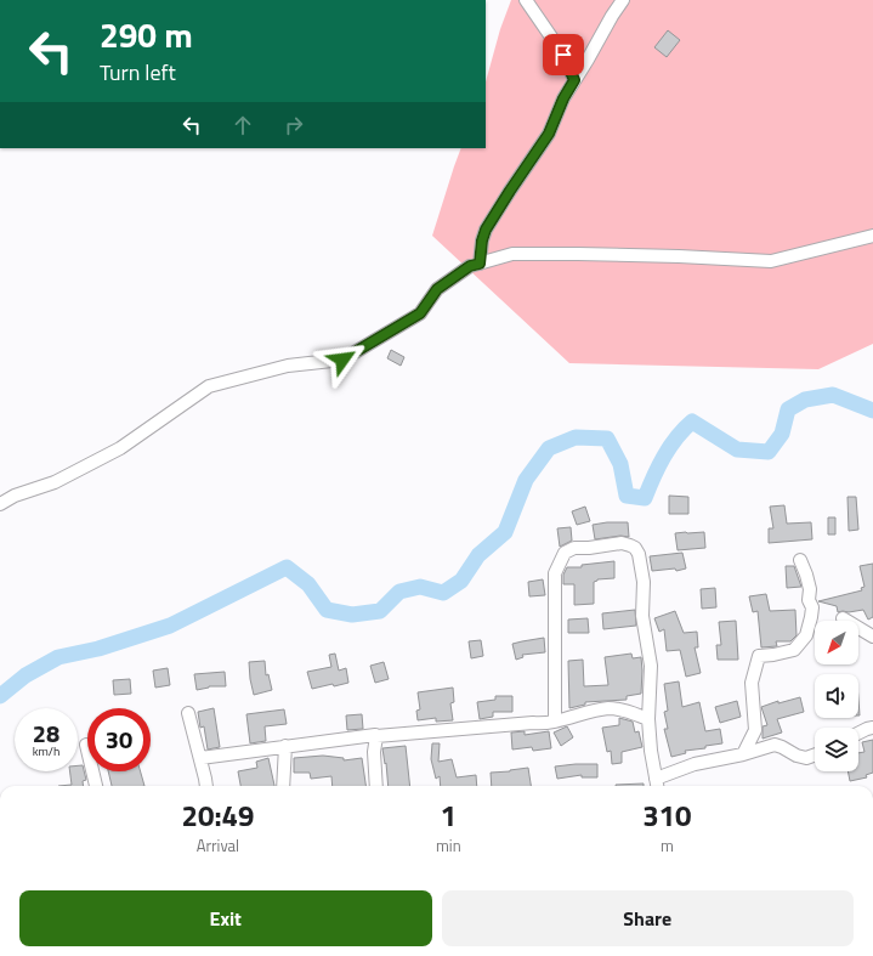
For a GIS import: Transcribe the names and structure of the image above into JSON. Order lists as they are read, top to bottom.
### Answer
{
  "north": "bottom left",
  "page": {
    "turn": ["290 m", "Turn left"],
    "speed": "28 km/h",
    "limit": "30",
    "eta": [
      "20:49",
      "Arrival",
      "1",
      "min",
      "310",
      "m"
    ],
    "buttons": ["Exit", "Share"]
  }
}
